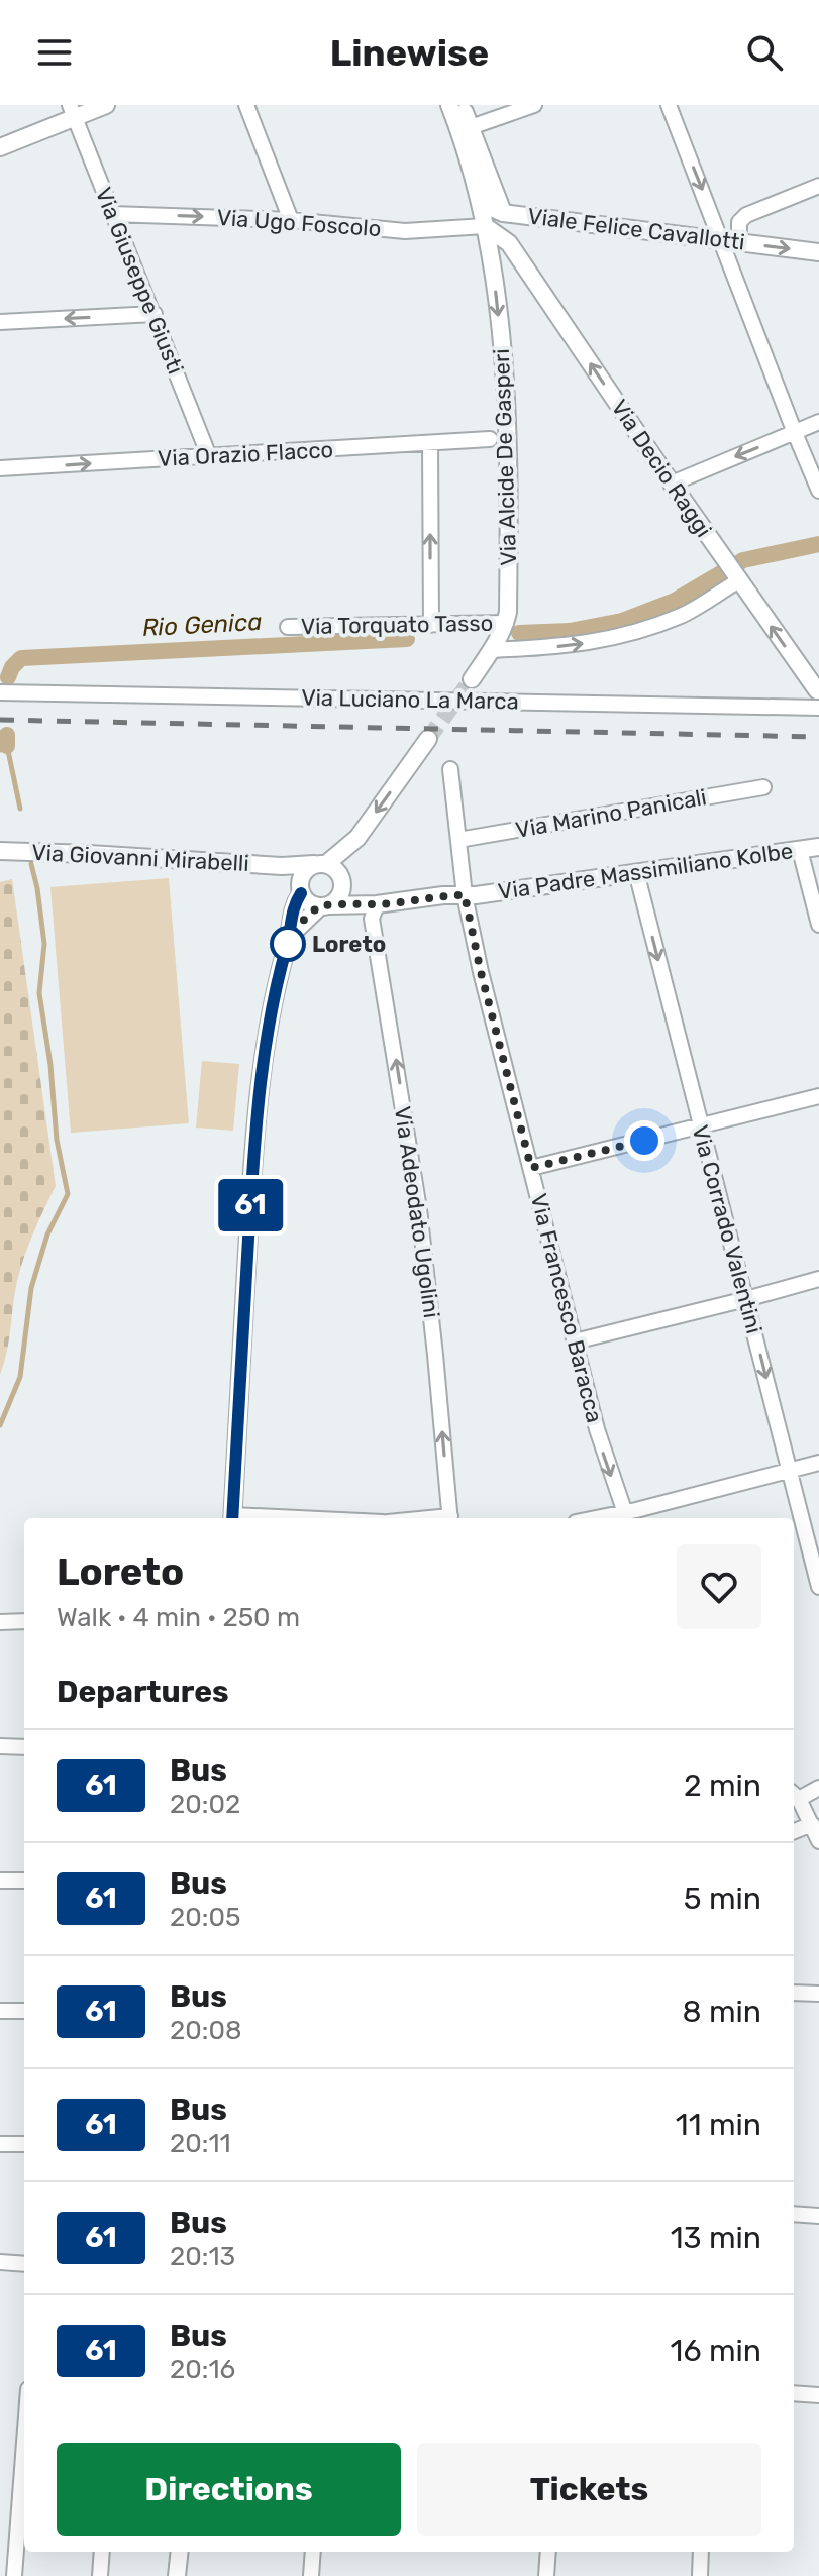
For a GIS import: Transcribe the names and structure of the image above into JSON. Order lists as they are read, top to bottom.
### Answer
{
  "streets": {
    "street": [
      "Via Ugo Foscolo",
      "Viale Felice Cavallotti",
      "Via Giuseppe Giusti",
      "Via Orazio Flacco",
      "Via Alcide De Gasperi",
      "Via Decio Raggi",
      "Via Torquato Tasso",
      "Via Luciano La Marca",
      "Via Marino Panicali",
      "Via Giovanni Mirabelli",
      "Via Padre Massimiliano Kolbe",
      "Via Adeodato Ugolini",
      "Via Corrado Valentini",
      "Via Francesco Baracca"
    ]
  },
  "crossings": [
    ["Via Ugo Foscolo", "Via Giuseppe Giusti"],
    ["Via Ugo Foscolo", "Via Alcide De Gasperi"],
    ["Viale Felice Cavallotti", "Via Alcide De Gasperi"],
    ["Via Giuseppe Giusti", "Via Orazio Flacco"],
    ["Via Alcide De Gasperi", "Via Torquato Tasso"],
    ["Via Decio Raggi", "Via Luciano La Marca"],
    ["Via Marino Panicali", "Via Francesco Baracca"],
    ["Via Giovanni Mirabelli", "Via Padre Massimiliano Kolbe"],
    ["Via Padre Massimiliano Kolbe", "Via Adeodato Ugolini"],
    ["Via Padre Massimiliano Kolbe", "Via Corrado Valentini"],
    ["Via Padre Massimiliano Kolbe", "Via Francesco Baracca"]
  ],
  "one_way": [
    "Via Ugo Foscolo",
    "Via Orazio Flacco",
    "Via Decio Raggi",
    "Via Adeodato Ugolini",
    "Via Corrado Valentini"
  ],
  "water": ["Rio Genica"],
  "places": ["Loreto"],
  "lines": ["bus line 61"],
  "page": {
    "header": "Linewise",
    "on_map": "61",
    "heading": [
      ["Loreto", "Walk · 4 min · 250 m"],
      "Departures"
    ],
    "list": [
      {
        "mark": "61",
        "name": "Bus",
        "note": "20:02",
        "value": "2 min"
      },
      {
        "mark": "61",
        "name": "Bus",
        "note": "20:05",
        "value": "5 min"
      },
      {
        "mark": "61",
        "name": "Bus",
        "note": "20:08",
        "value": "8 min"
      },
      {
        "mark": "61",
        "name": "Bus",
        "note": "20:11",
        "value": "11 min"
      },
      {
        "mark": "61",
        "name": "Bus",
        "note": "20:13",
        "value": "13 min"
      },
      {
        "mark": "61",
        "name": "Bus",
        "note": "20:16",
        "value": "16 min"
      }
    ],
    "buttons": ["Directions", "Tickets"]
  }
}
